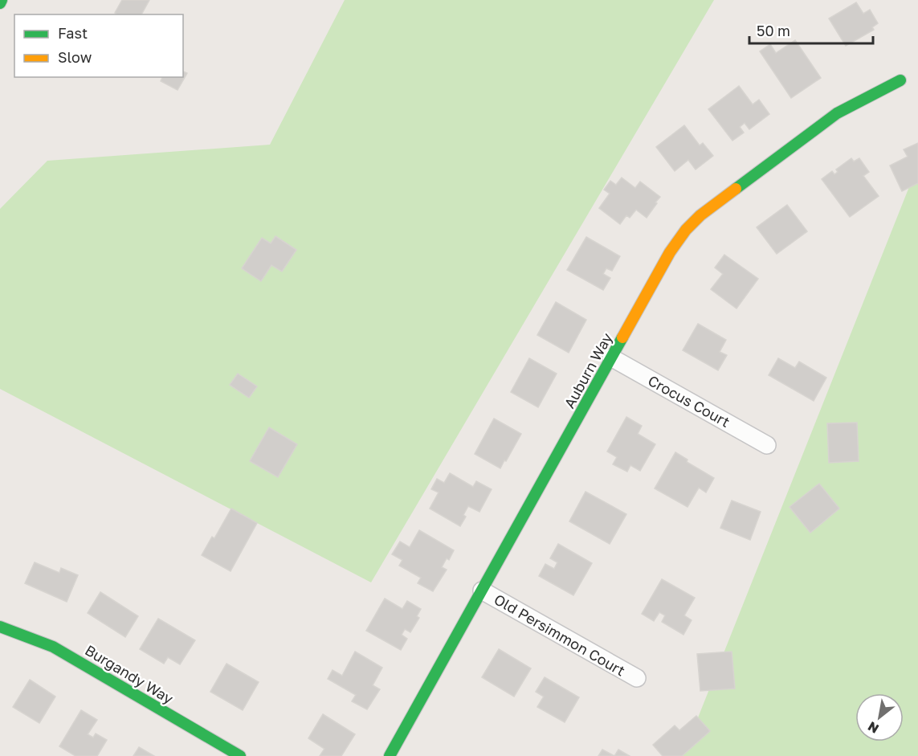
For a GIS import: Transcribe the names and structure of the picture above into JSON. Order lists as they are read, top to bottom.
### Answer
{
  "streets": {
    "street": [
      "Auburn Way",
      "Crocus Court",
      "Old Persimmon Court",
      "Burgandy Way"
    ]
  },
  "crossings": [
    ["Auburn Way", "Crocus Court"],
    ["Auburn Way", "Old Persimmon Court"]
  ],
  "legend": ["Fast", "Slow"],
  "scale_bar": "50 m",
  "north": "bottom left"
}
